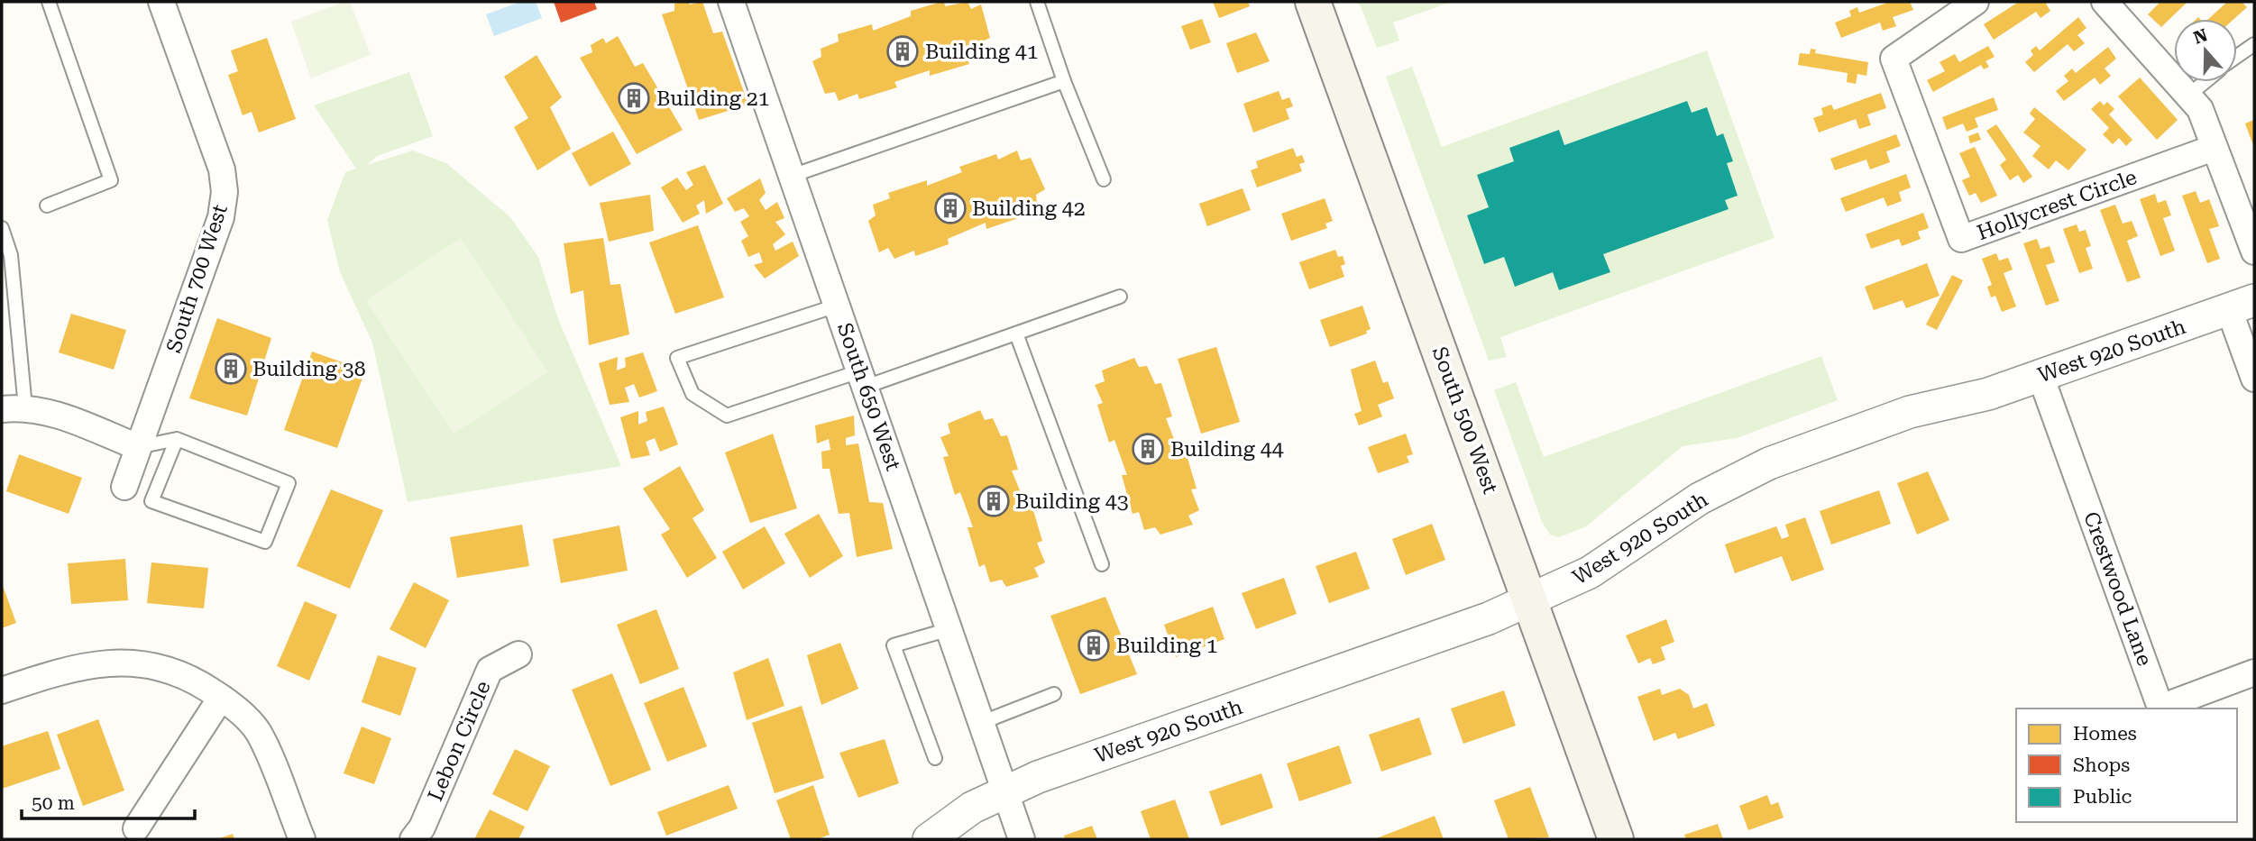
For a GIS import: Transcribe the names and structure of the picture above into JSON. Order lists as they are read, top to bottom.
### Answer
{
  "streets": {
    "main road": ["South 500 West"],
    "street": [
      "Hollycrest Circle",
      "South 700 West",
      "West 920 South",
      "South 650 West",
      "Crestwood Lane",
      "Lebon Circle"
    ]
  },
  "crossings": [
    ["West 920 South", "South 650 West"],
    ["West 920 South", "South 500 West"],
    ["West 920 South", "Crestwood Lane"]
  ],
  "places": {
    "building": [
      "Building 41",
      "Building 21",
      "Building 42",
      "Building 38",
      "Building 44",
      "Building 43",
      "Building 1"
    ]
  },
  "legend": ["Homes", "Shops", "Public"],
  "scale_bar": "50 m",
  "north": "top"
}
